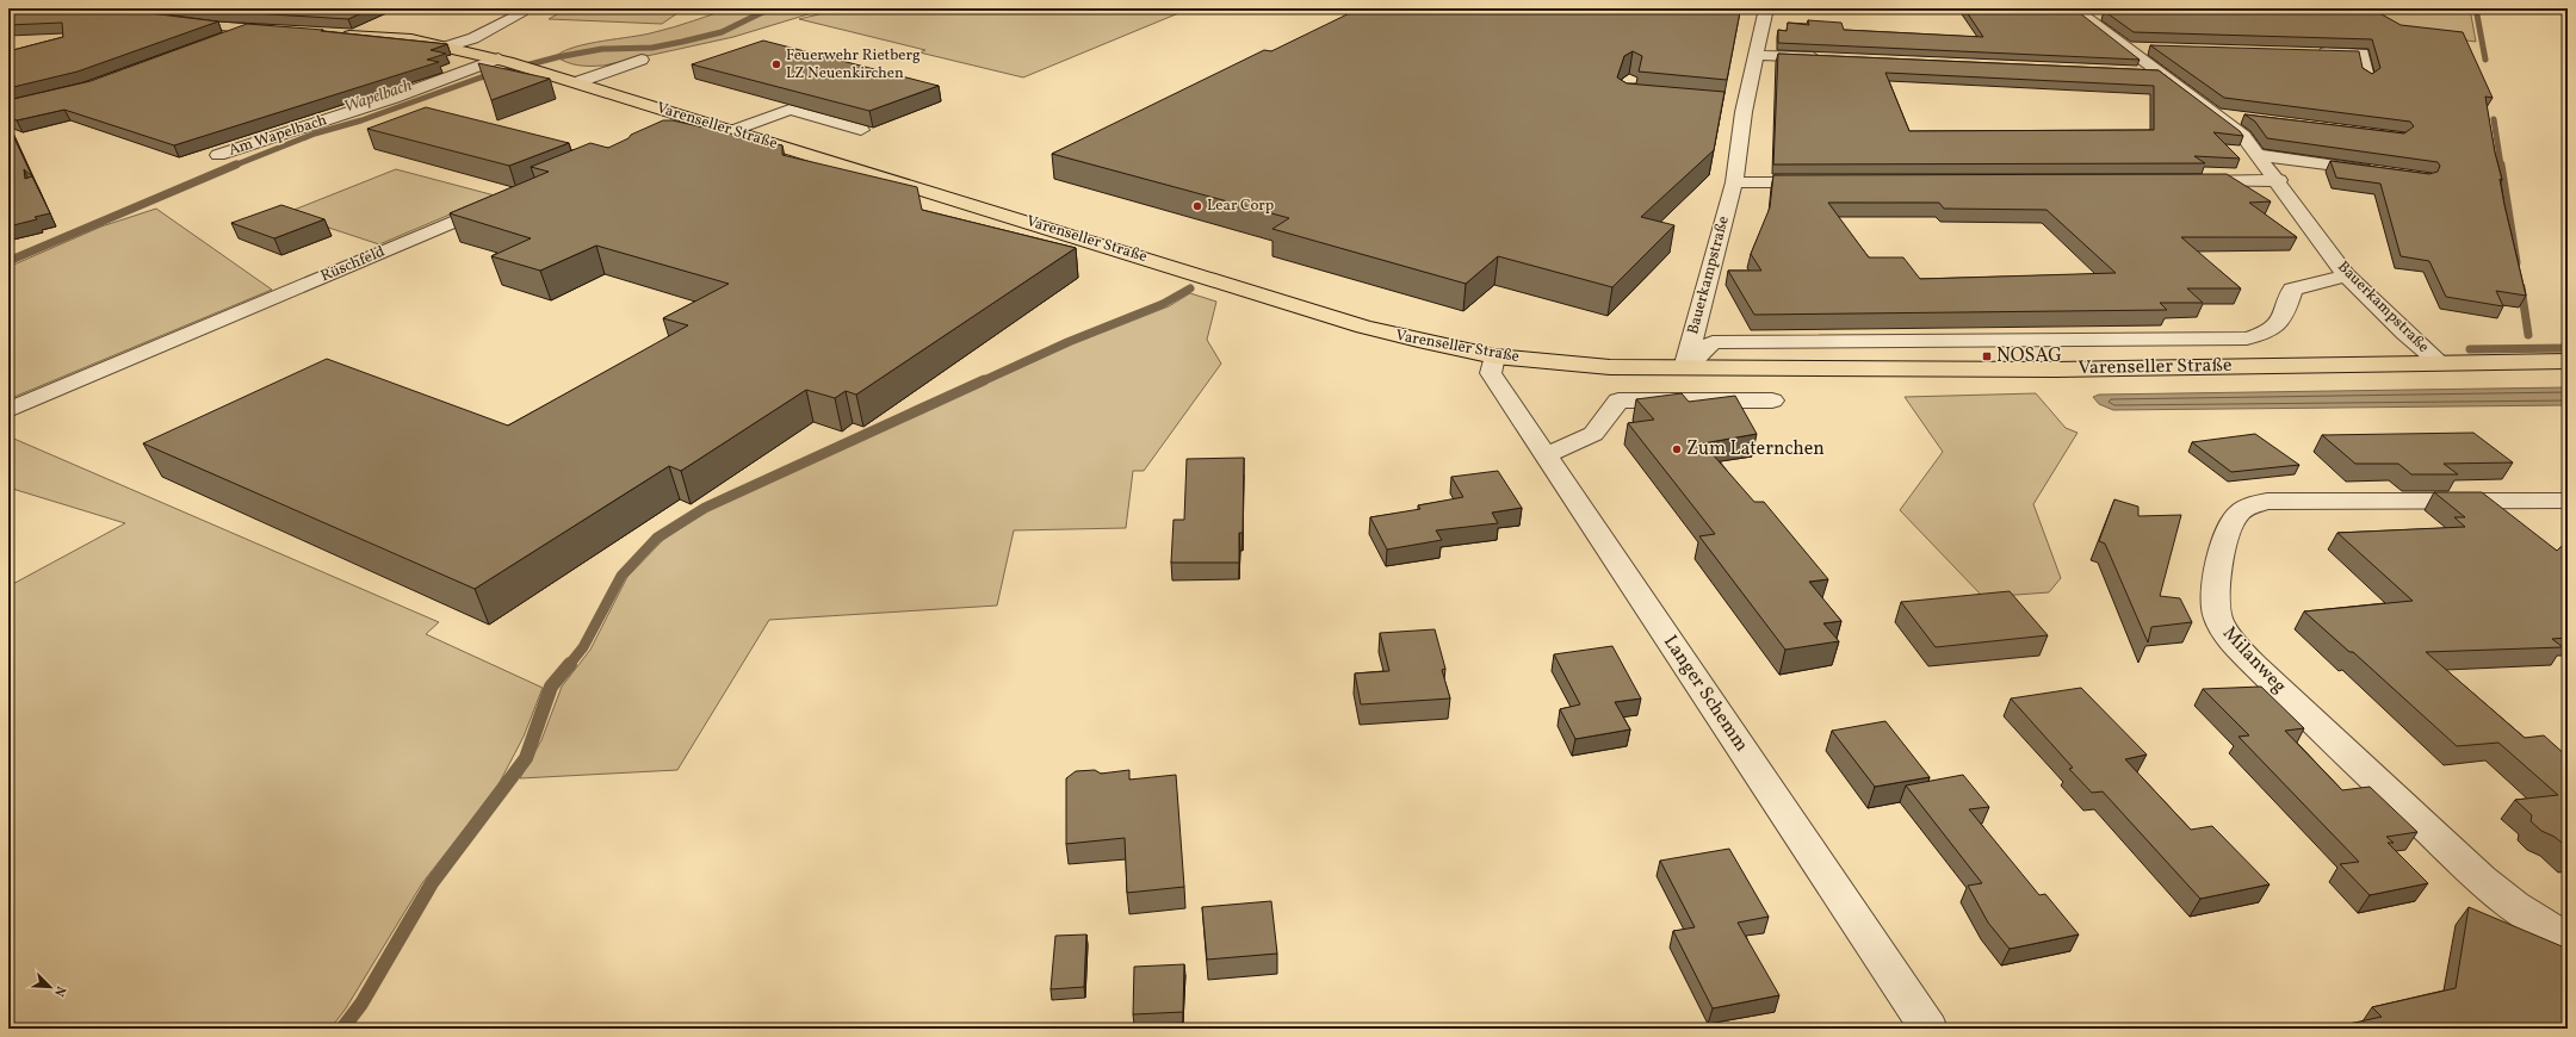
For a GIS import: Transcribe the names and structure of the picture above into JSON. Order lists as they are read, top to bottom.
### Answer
{
  "streets": {
    "main road": ["Varenseller Straße"],
    "street": [
      "Am Wapelbach",
      "Rüschfeld",
      "Bauerkampstraße",
      "Milanweg",
      "Langer Schemm"
    ]
  },
  "crossings": [
    ["Varenseller Straße", "Am Wapelbach"],
    ["Varenseller Straße", "Bauerkampstraße"],
    ["Varenseller Straße", "Langer Schemm"]
  ],
  "water": ["Wapelbach"],
  "places": {
    "other": ["Feuerwehr Rietberg LZ Neuenkirchen", "Lear Corp", "Zum Laternchen"],
    "transit": ["NOSAG"]
  },
  "north": "bottom right"
}
